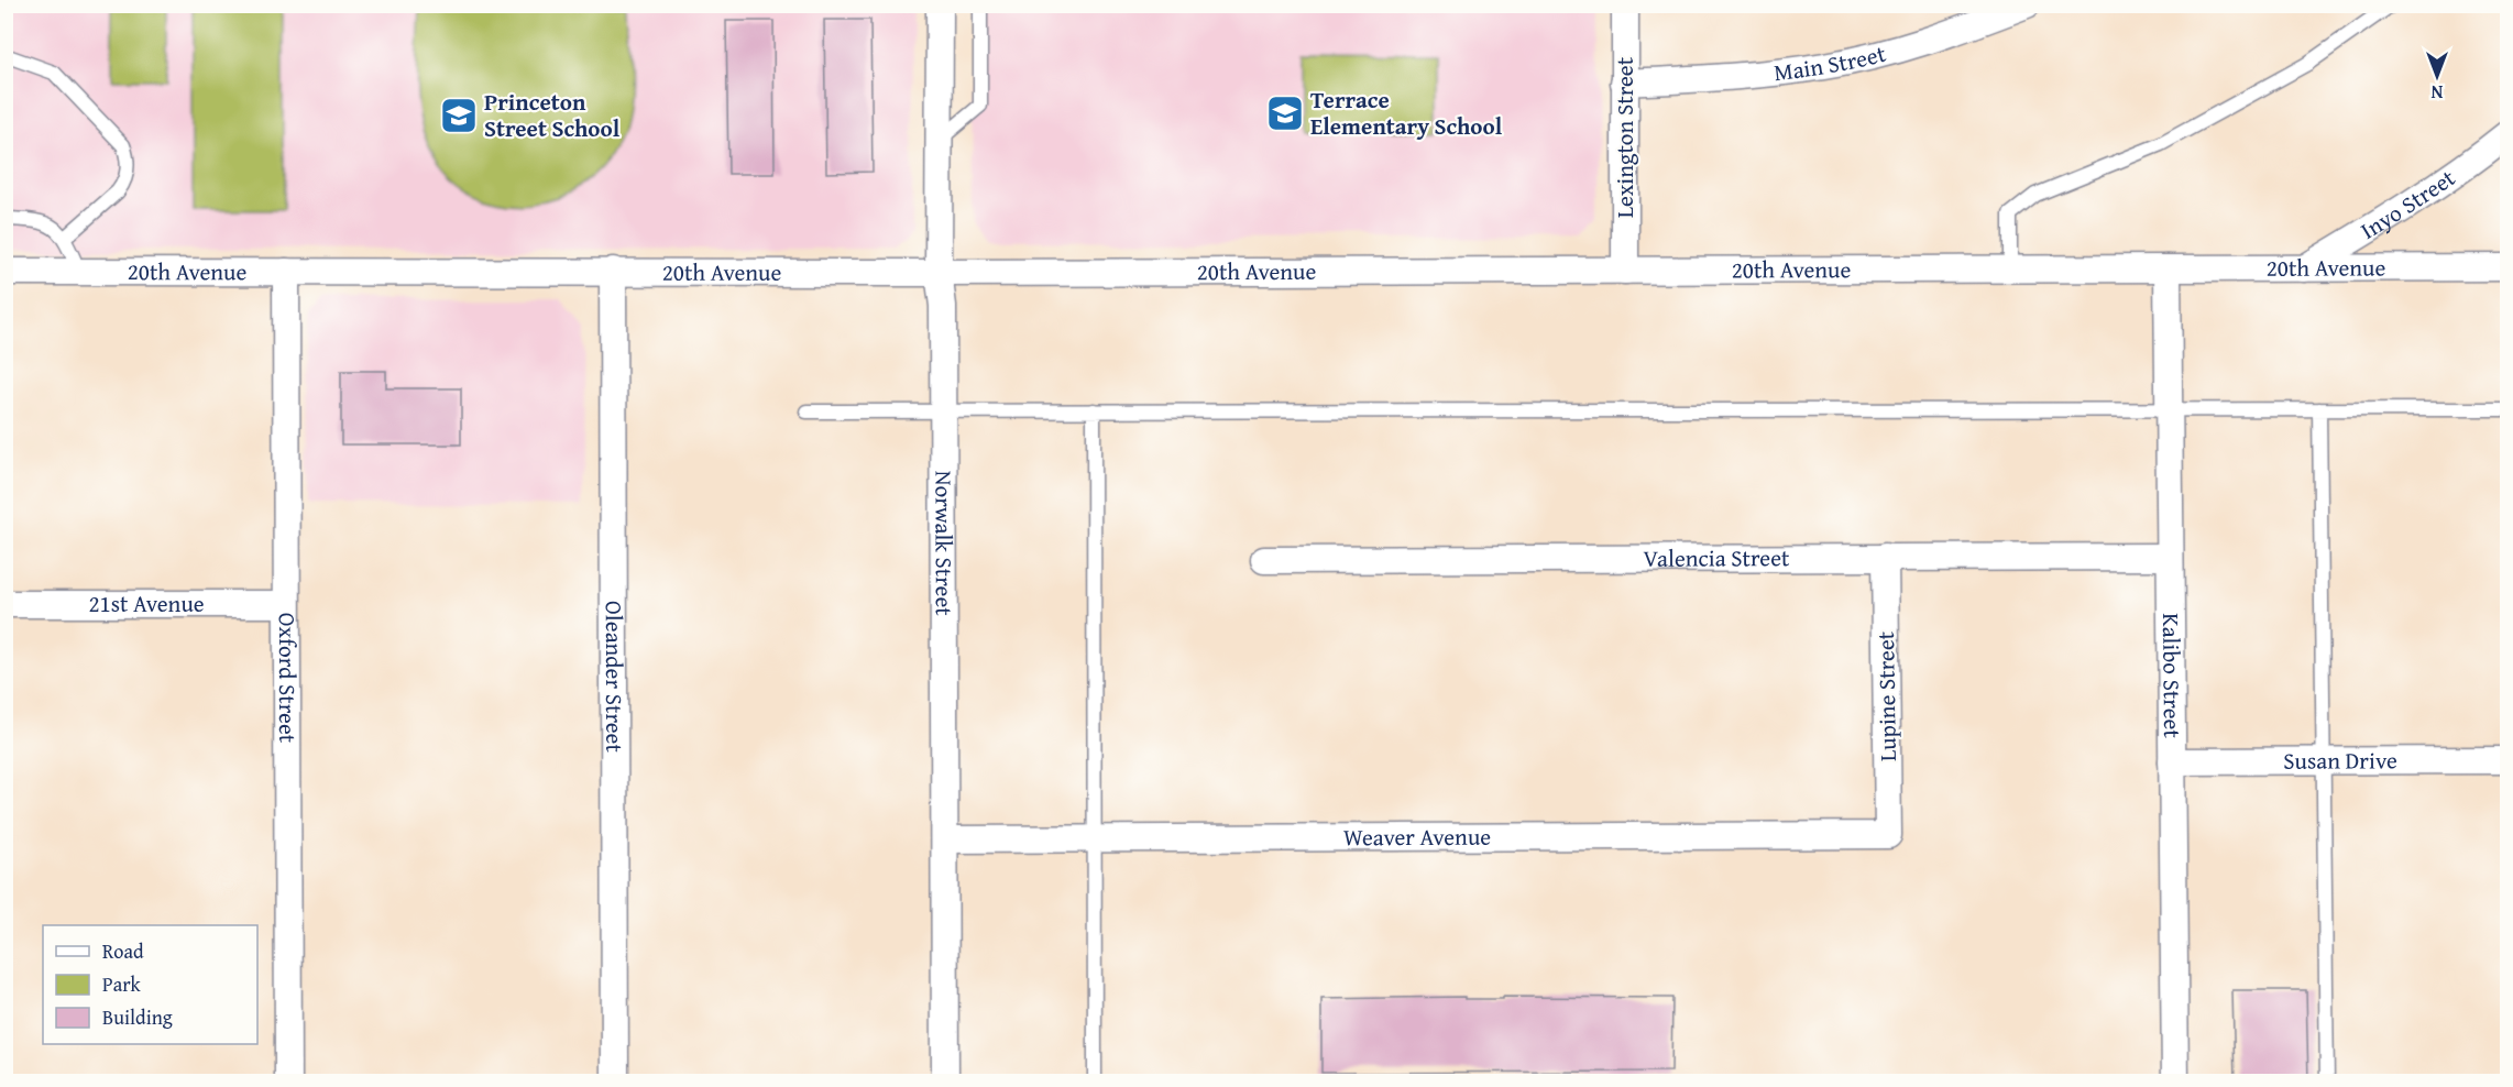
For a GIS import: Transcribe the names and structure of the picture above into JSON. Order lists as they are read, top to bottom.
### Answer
{
  "streets": {
    "street": [
      "Main Street",
      "Lexington Street",
      "Inyo Street",
      "20th Avenue",
      "Norwalk Street",
      "Valencia Street",
      "21st Avenue",
      "Kalibo Street",
      "Oxford Street",
      "Oleander Street",
      "Lupine Street",
      "Susan Drive",
      "Weaver Avenue"
    ]
  },
  "crossings": [
    ["Main Street", "Lexington Street"],
    ["Lexington Street", "20th Avenue"],
    ["Inyo Street", "20th Avenue"],
    ["20th Avenue", "Norwalk Street"],
    ["20th Avenue", "Kalibo Street"],
    ["20th Avenue", "Oxford Street"],
    ["20th Avenue", "Oleander Street"],
    ["Norwalk Street", "Weaver Avenue"],
    ["Valencia Street", "Kalibo Street"],
    ["Valencia Street", "Lupine Street"],
    ["21st Avenue", "Oxford Street"],
    ["Kalibo Street", "Susan Drive"],
    ["Lupine Street", "Weaver Avenue"]
  ],
  "places": {
    "school or university": ["Terrace Elementary School", "Princeton Street School"]
  },
  "legend": ["Road", "Park", "Building"],
  "north": "bottom"
}
